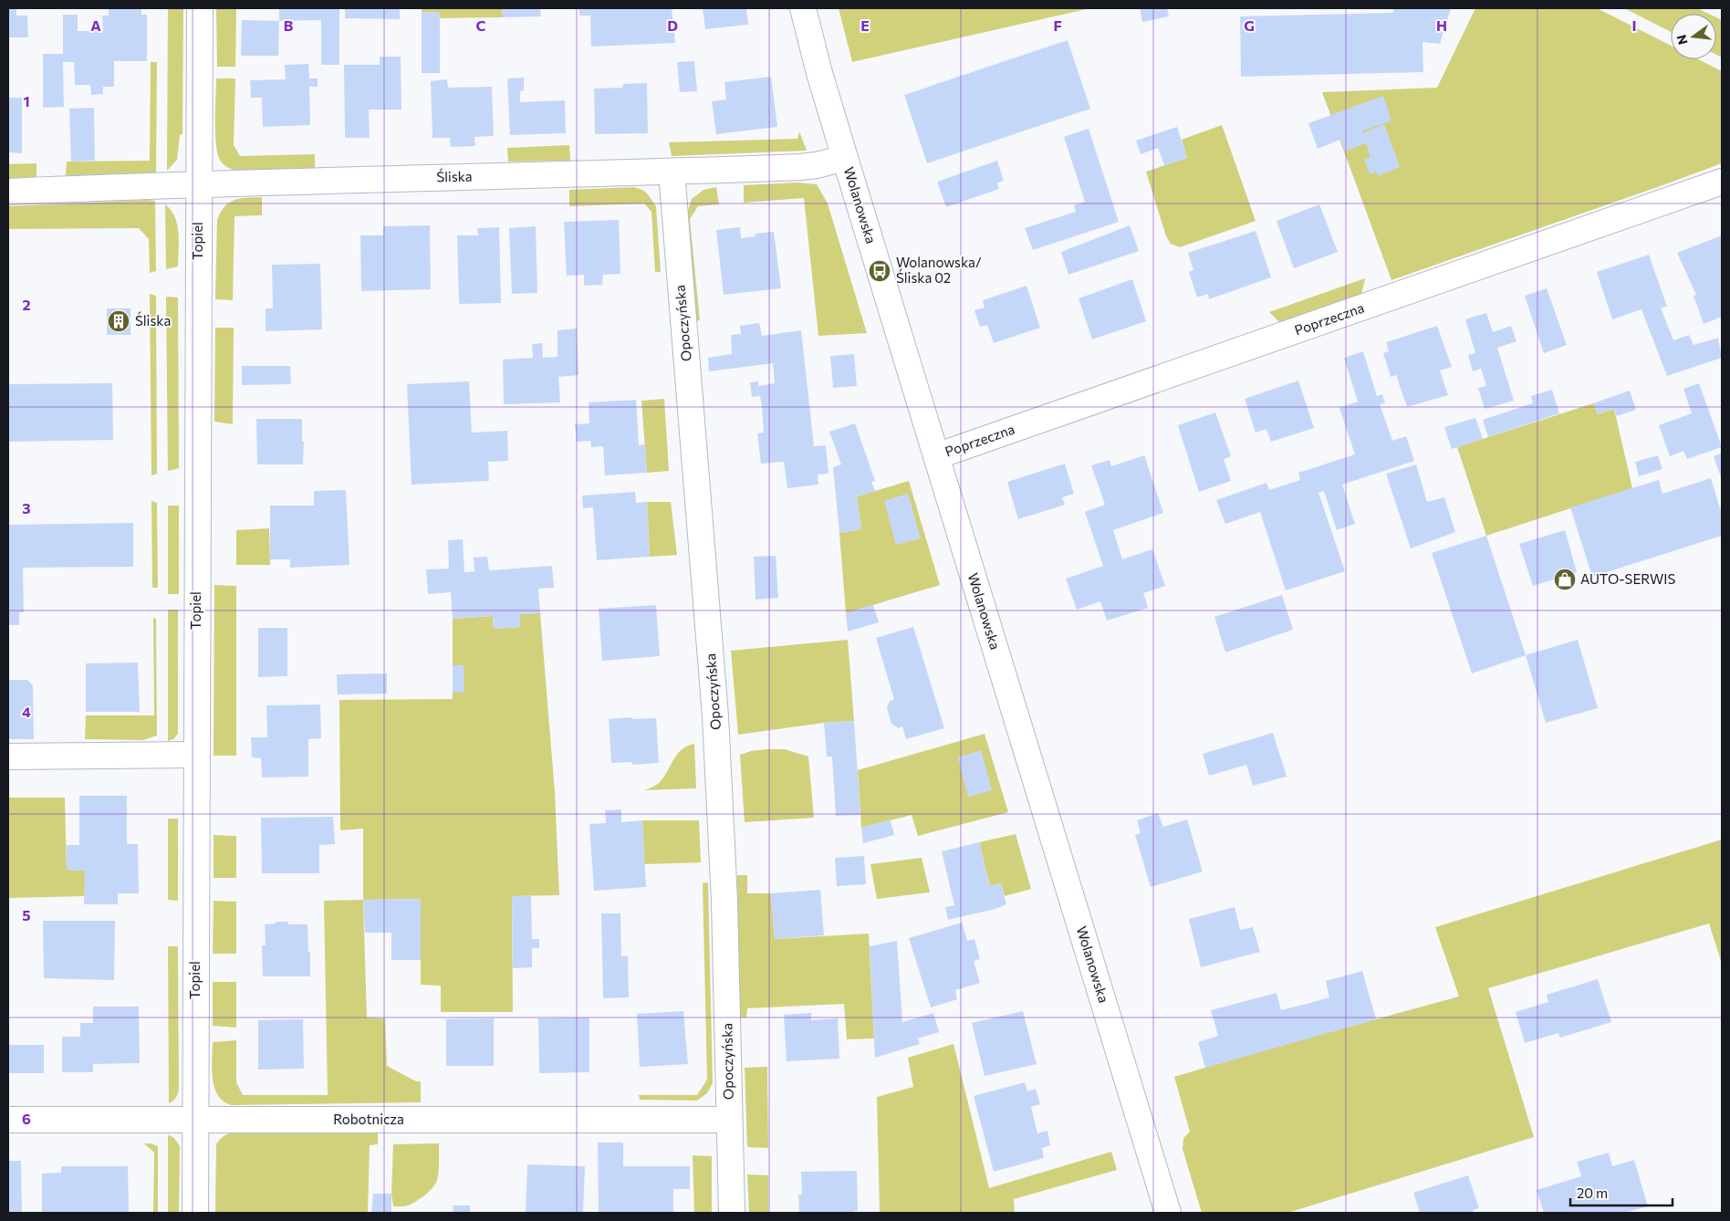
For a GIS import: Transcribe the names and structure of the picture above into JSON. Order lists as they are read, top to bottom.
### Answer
{
  "streets": {
    "street": [
      "Śliska",
      "Wolanowska",
      "Topiel",
      "Poprzeczna",
      "Opoczyńska",
      "Robotnicza"
    ]
  },
  "crossings": [
    ["Śliska", "Wolanowska"],
    ["Śliska", "Topiel"],
    ["Śliska", "Opoczyńska"],
    ["Wolanowska", "Poprzeczna"],
    ["Topiel", "Robotnicza"],
    ["Opoczyńska", "Robotnicza"]
  ],
  "places": {
    "bus stop": ["Wolanowska/ Śliska 02"],
    "building": ["Śliska"],
    "shop": ["AUTO-SERWIS"]
  },
  "scale_bar": "20 m",
  "north": "left",
  "grid": {
    "columns": [
      "A",
      "B",
      "C",
      "D",
      "E",
      "F",
      "G",
      "H",
      "I"
    ],
    "rows": [
      "1",
      "2",
      "3",
      "4",
      "5",
      "6"
    ]
  }
}
